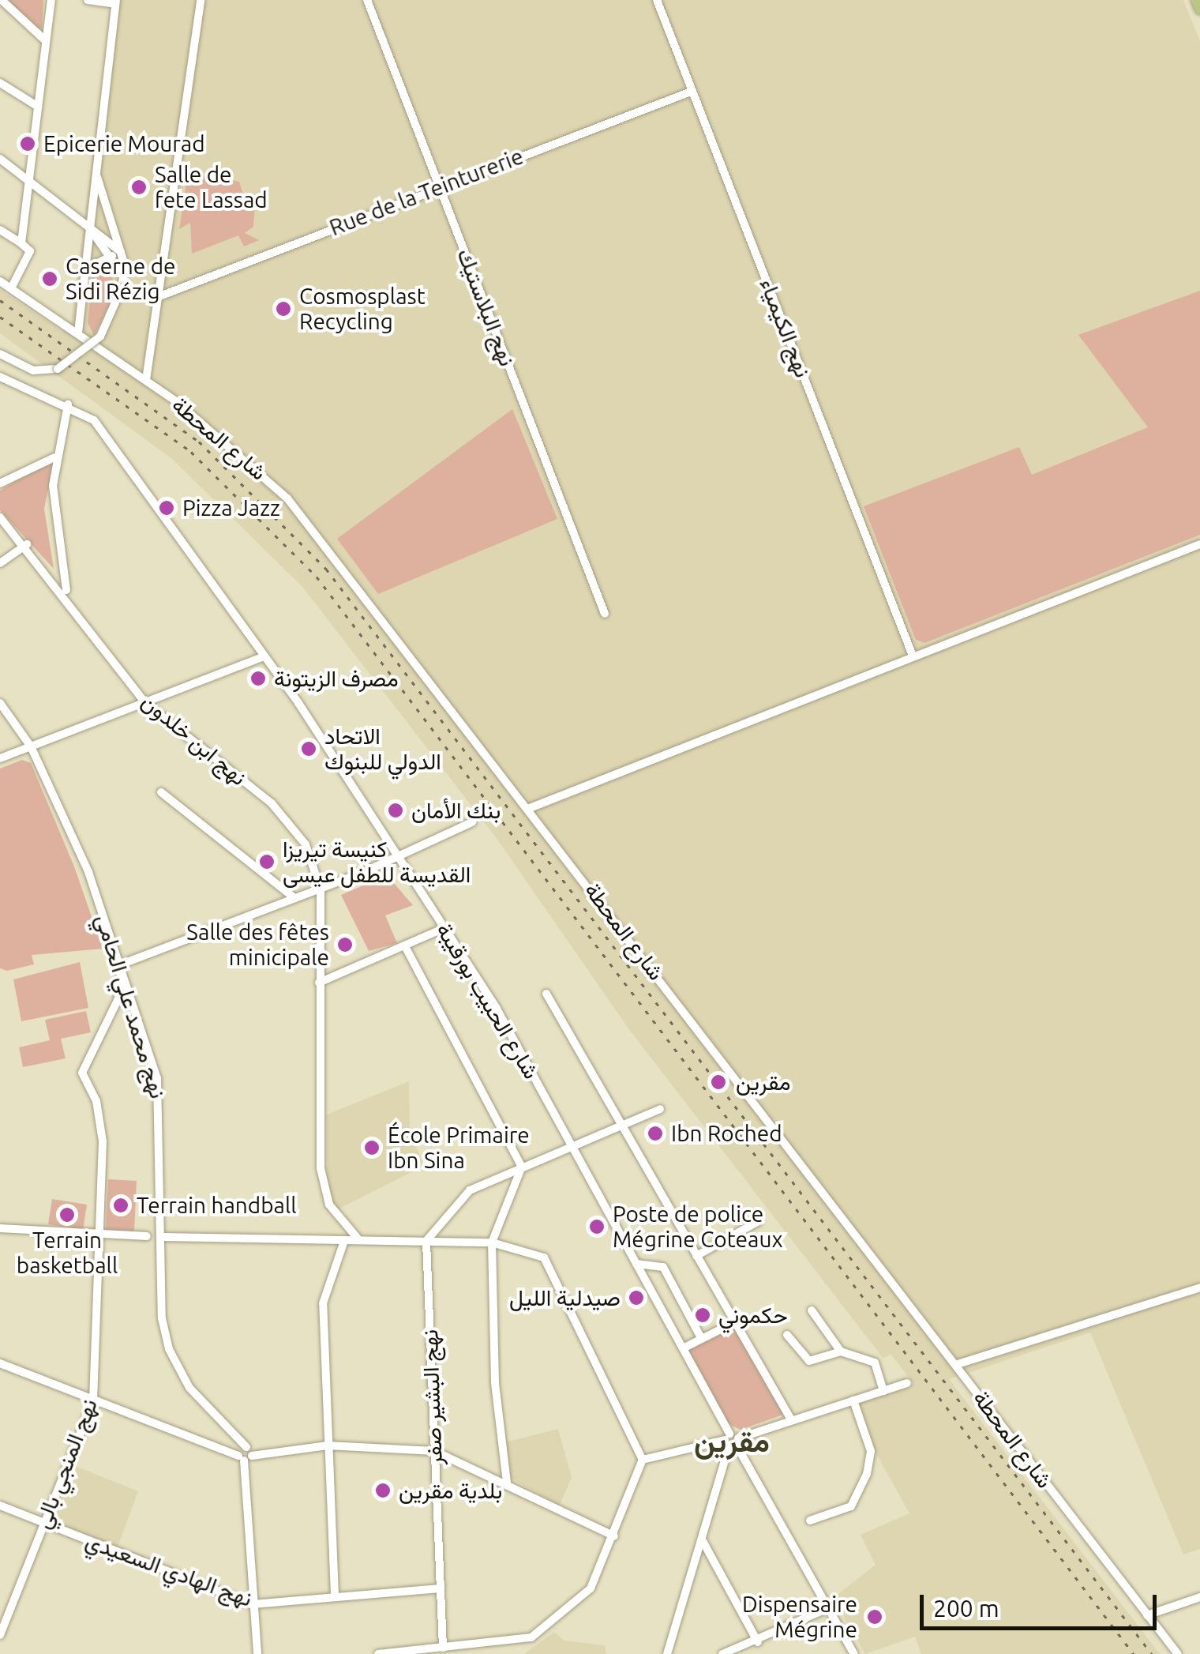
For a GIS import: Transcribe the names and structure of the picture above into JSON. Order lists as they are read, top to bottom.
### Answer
{
  "streets": {
    "street": [
      "Rue de la Teinturerie",
      "نهج البلاستيك",
      "نهج الكيمياء",
      "شارع المحطة",
      "نهج ابن خلدون",
      "شارع الحبيب بورقيبة",
      "نهج محمد علي الحامي",
      "نهج البشير صفر",
      "نهج المنجي بالي",
      "نهج الهادي السعيدي"
    ]
  },
  "crossings": [
    ["Rue de la Teinturerie", "نهج البلاستيك"],
    ["Rue de la Teinturerie", "نهج الكيمياء"],
    ["نهج محمد علي الحامي", "نهج المنجي بالي"],
    ["نهج البشير صفر", "نهج الهادي السعيدي"],
    ["نهج المنجي بالي", "نهج الهادي السعيدي"]
  ],
  "districts": ["مقرين"],
  "places": [
    "Epicerie Mourad",
    "Salle de fete Lassad",
    "Caserne de Sidi Rézig",
    "Cosmosplast Recycling",
    "Pizza Jazz",
    "مصرف الزيتونة",
    "الاتحاد الدولي للبنوك",
    "بنك الأمان",
    "كنيسة تيريزا القديسة للطفل عيسى",
    "Salle des fêtes minicipale",
    "مقرين",
    "Ibn Roched",
    "École Primaire Ibn Sina",
    "Terrain handball",
    "Terrain basketball",
    "Poste de police Mégrine Coteaux",
    "صيدلية الليل",
    "حكموني",
    "بلدية مقرين",
    "Dispensaire Mégrine"
  ],
  "scale_bar": "200 m"
}
